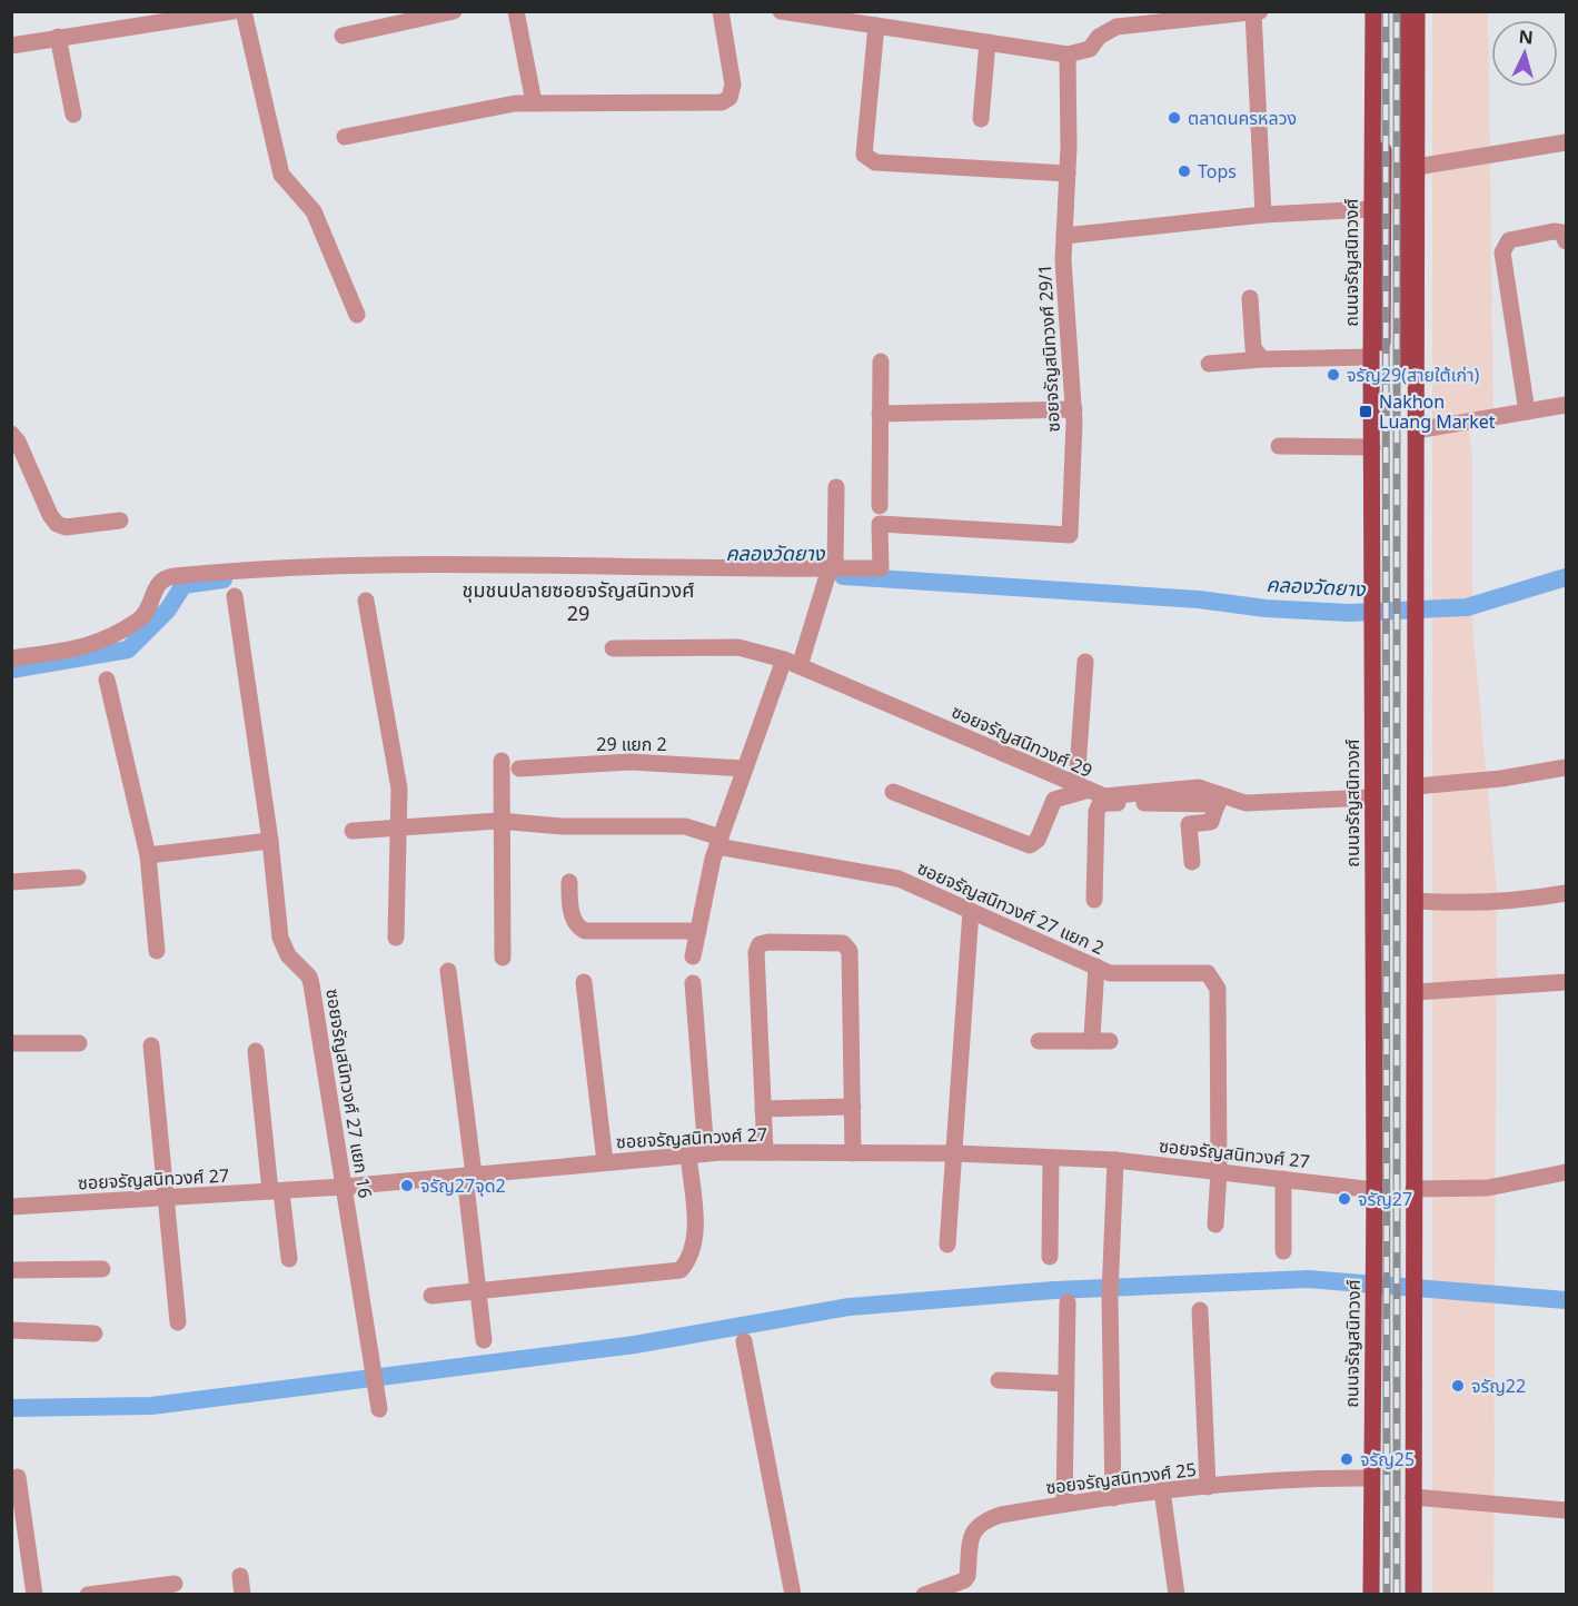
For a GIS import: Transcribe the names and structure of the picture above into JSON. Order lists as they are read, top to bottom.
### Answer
{
  "streets": {
    "main road": ["ถนนจรัญสนิทวงศ์"],
    "street": [
      "ซอยจรัญสนิทวงศ์ 29/1",
      "ซอยจรัญสนิทวงศ์ 29",
      "29 แยก 2",
      "ซอยจรัญสนิทวงศ์ 27 แยก 2",
      "ซอยจรัญสนิทวงศ์ 27 แยก 16",
      "ซอยจรัญสนิทวงศ์ 27",
      "ซอยจรัญสนิทวงศ์ 25"
    ]
  },
  "crossings": [
    ["ถนนจรัญสนิทวงศ์", "ซอยจรัญสนิทวงศ์ 29"],
    ["ถนนจรัญสนิทวงศ์", "ซอยจรัญสนิทวงศ์ 27"],
    ["ถนนจรัญสนิทวงศ์", "ซอยจรัญสนิทวงศ์ 25"],
    ["ซอยจรัญสนิทวงศ์ 27 แยก 2", "ซอยจรัญสนิทวงศ์ 27"],
    ["ซอยจรัญสนิทวงศ์ 27 แยก 16", "ซอยจรัญสนิทวงศ์ 27"]
  ],
  "districts": ["ชุมชนปลายซอยจรัญสนิทวงศ์ 29"],
  "water": ["คลองวัดยาง"],
  "places": {
    "other": [
      "ตลาดนครหลวง",
      "Tops",
      "จรัญ29(สายใต้เก่า)",
      "จรัญ27จุด2",
      "จรัญ27",
      "จรัญ22",
      "จรัญ25"
    ],
    "transit": ["Nakhon Luang Market"]
  },
  "north": "top"
}
